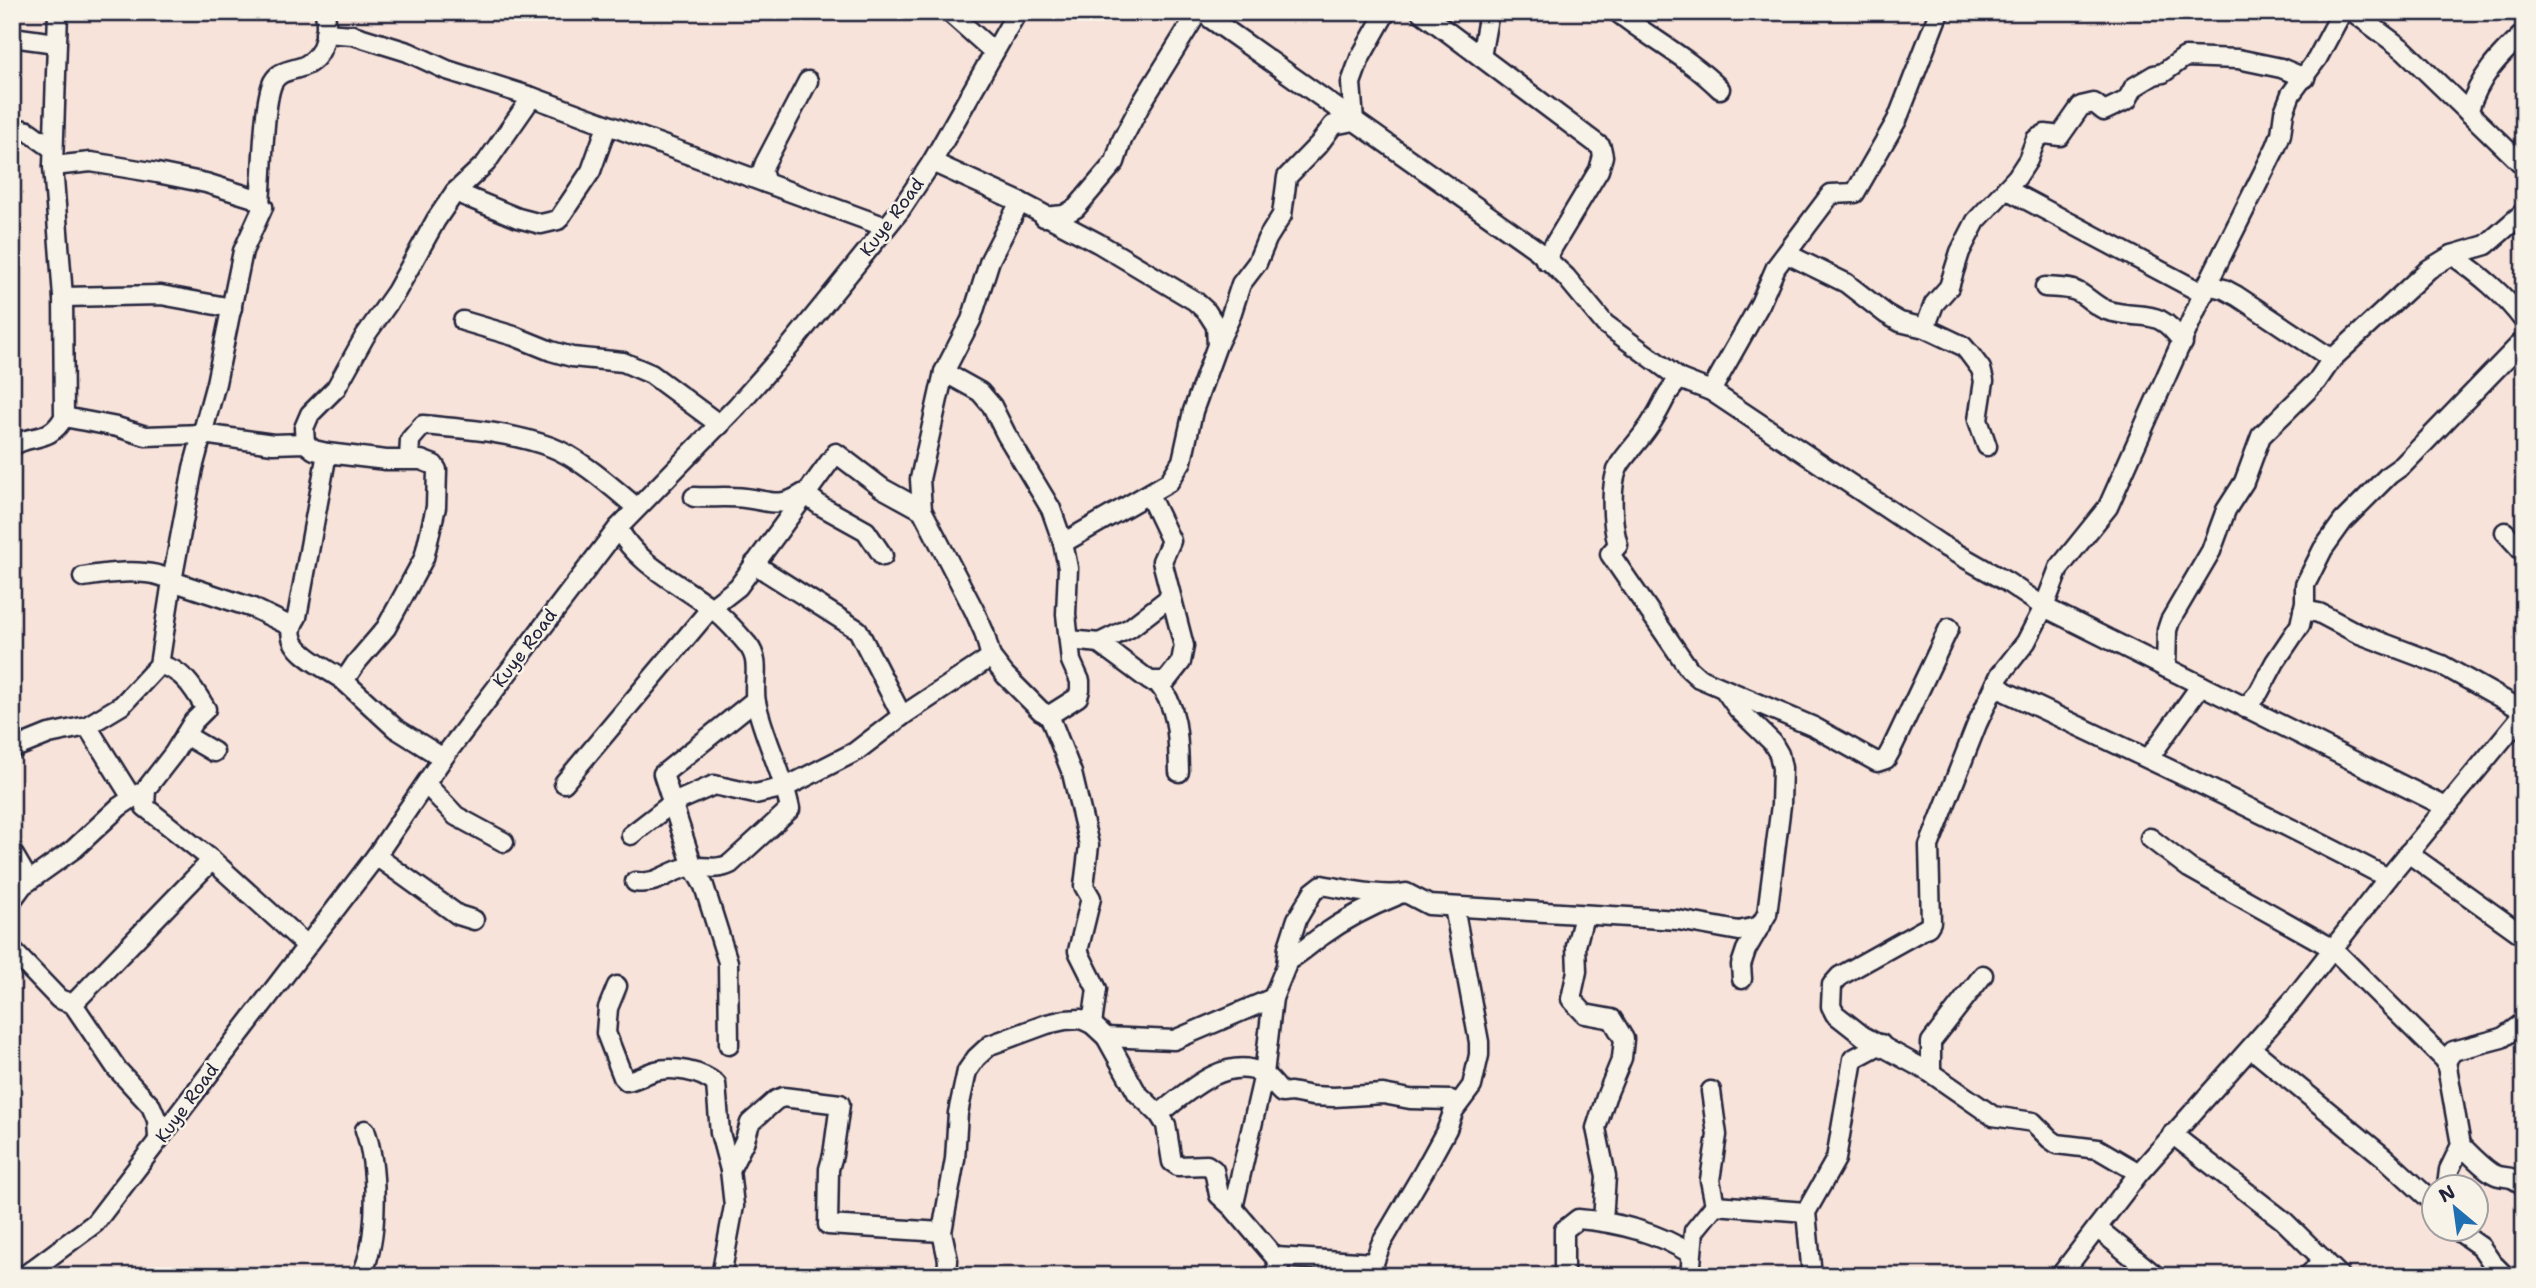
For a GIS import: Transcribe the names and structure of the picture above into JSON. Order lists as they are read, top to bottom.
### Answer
{
  "streets": {
    "street": ["Kuye Road"]
  },
  "north": "top left"
}
